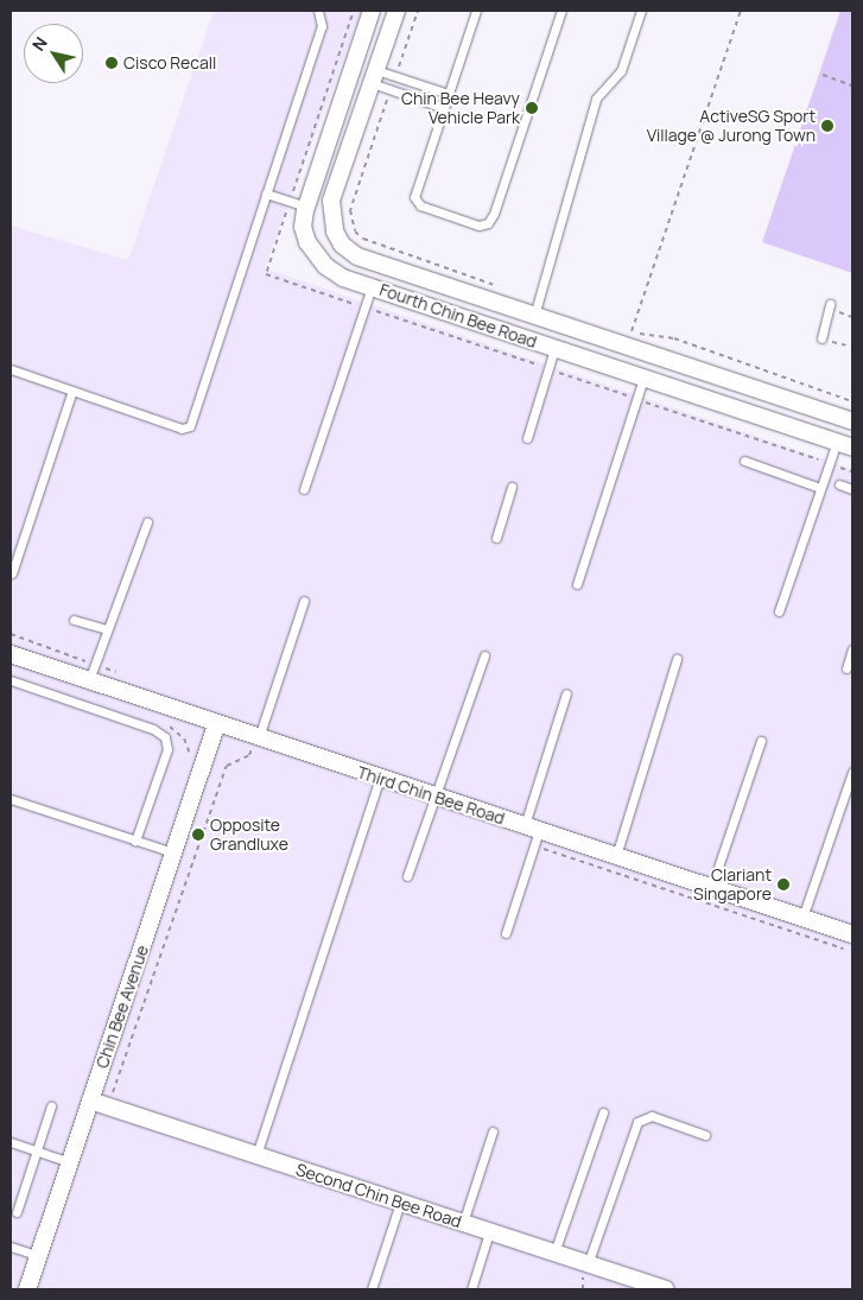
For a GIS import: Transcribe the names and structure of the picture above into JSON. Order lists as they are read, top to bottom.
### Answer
{
  "streets": {
    "street": [
      "Fourth Chin Bee Road",
      "Third Chin Bee Road",
      "Chin Bee Avenue",
      "Second Chin Bee Road"
    ]
  },
  "crossings": [
    ["Third Chin Bee Road", "Chin Bee Avenue"],
    ["Chin Bee Avenue", "Second Chin Bee Road"]
  ],
  "places": [
    "Cisco Recall",
    "Chin Bee Heavy Vehicle Park",
    "ActiveSG Sport Village @ Jurong Town",
    "Opposite Grandluxe",
    "Clariant Singapore"
  ],
  "north": "top left"
}
